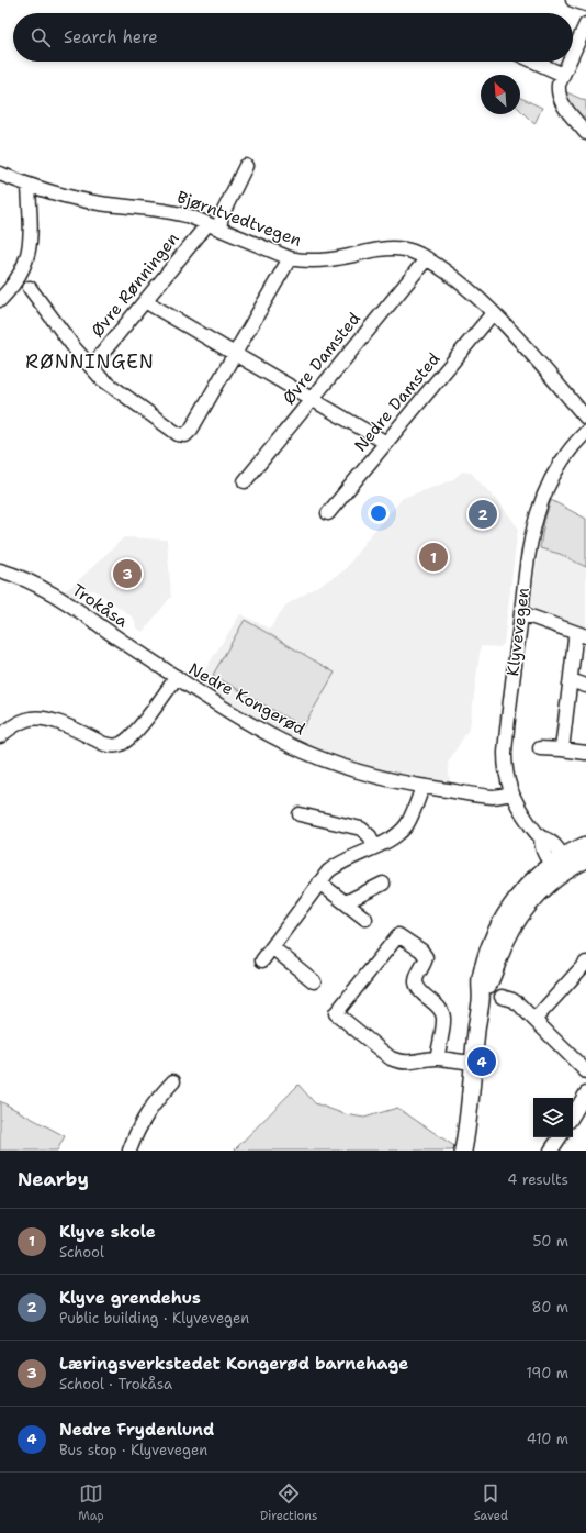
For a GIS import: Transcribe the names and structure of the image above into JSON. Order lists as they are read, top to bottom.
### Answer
{
  "streets": {
    "street": [
      "Bjørntvedtvegen",
      "Øvre Rønningen",
      "Øvre Damsted",
      "Nedre Damsted",
      "Trokåsa",
      "Klyvevegen",
      "Nedre Kongerød"
    ]
  },
  "crossings": [
    ["Bjørntvedtvegen", "Øvre Rønningen"],
    ["Bjørntvedtvegen", "Øvre Damsted"],
    ["Bjørntvedtvegen", "Nedre Damsted"],
    ["Trokåsa", "Nedre Kongerød"],
    ["Klyvevegen", "Nedre Kongerød"]
  ],
  "districts": ["RØNNINGEN"],
  "north": "top left",
  "page": {
    "search": "Search here",
    "pins": [
      "2",
      "1",
      "3",
      "4"
    ],
    "heading": ["Nearby", "4 results"],
    "list": [
      {
        "mark": "1",
        "name": "Klyve skole",
        "note": "School",
        "value": "50 m"
      },
      {
        "mark": "2",
        "name": "Klyve grendehus",
        "note": "Public building · Klyvevegen",
        "value": "80 m"
      },
      {
        "mark": "3",
        "name": "Læringsverkstedet Kongerød barnehage",
        "note": "School · Trokåsa",
        "value": "190 m"
      },
      {
        "mark": "4",
        "name": "Nedre Frydenlund",
        "note": "Bus stop · Klyvevegen",
        "value": "410 m"
      }
    ],
    "nav": ["Map", "Directions", "Saved"]
  }
}
